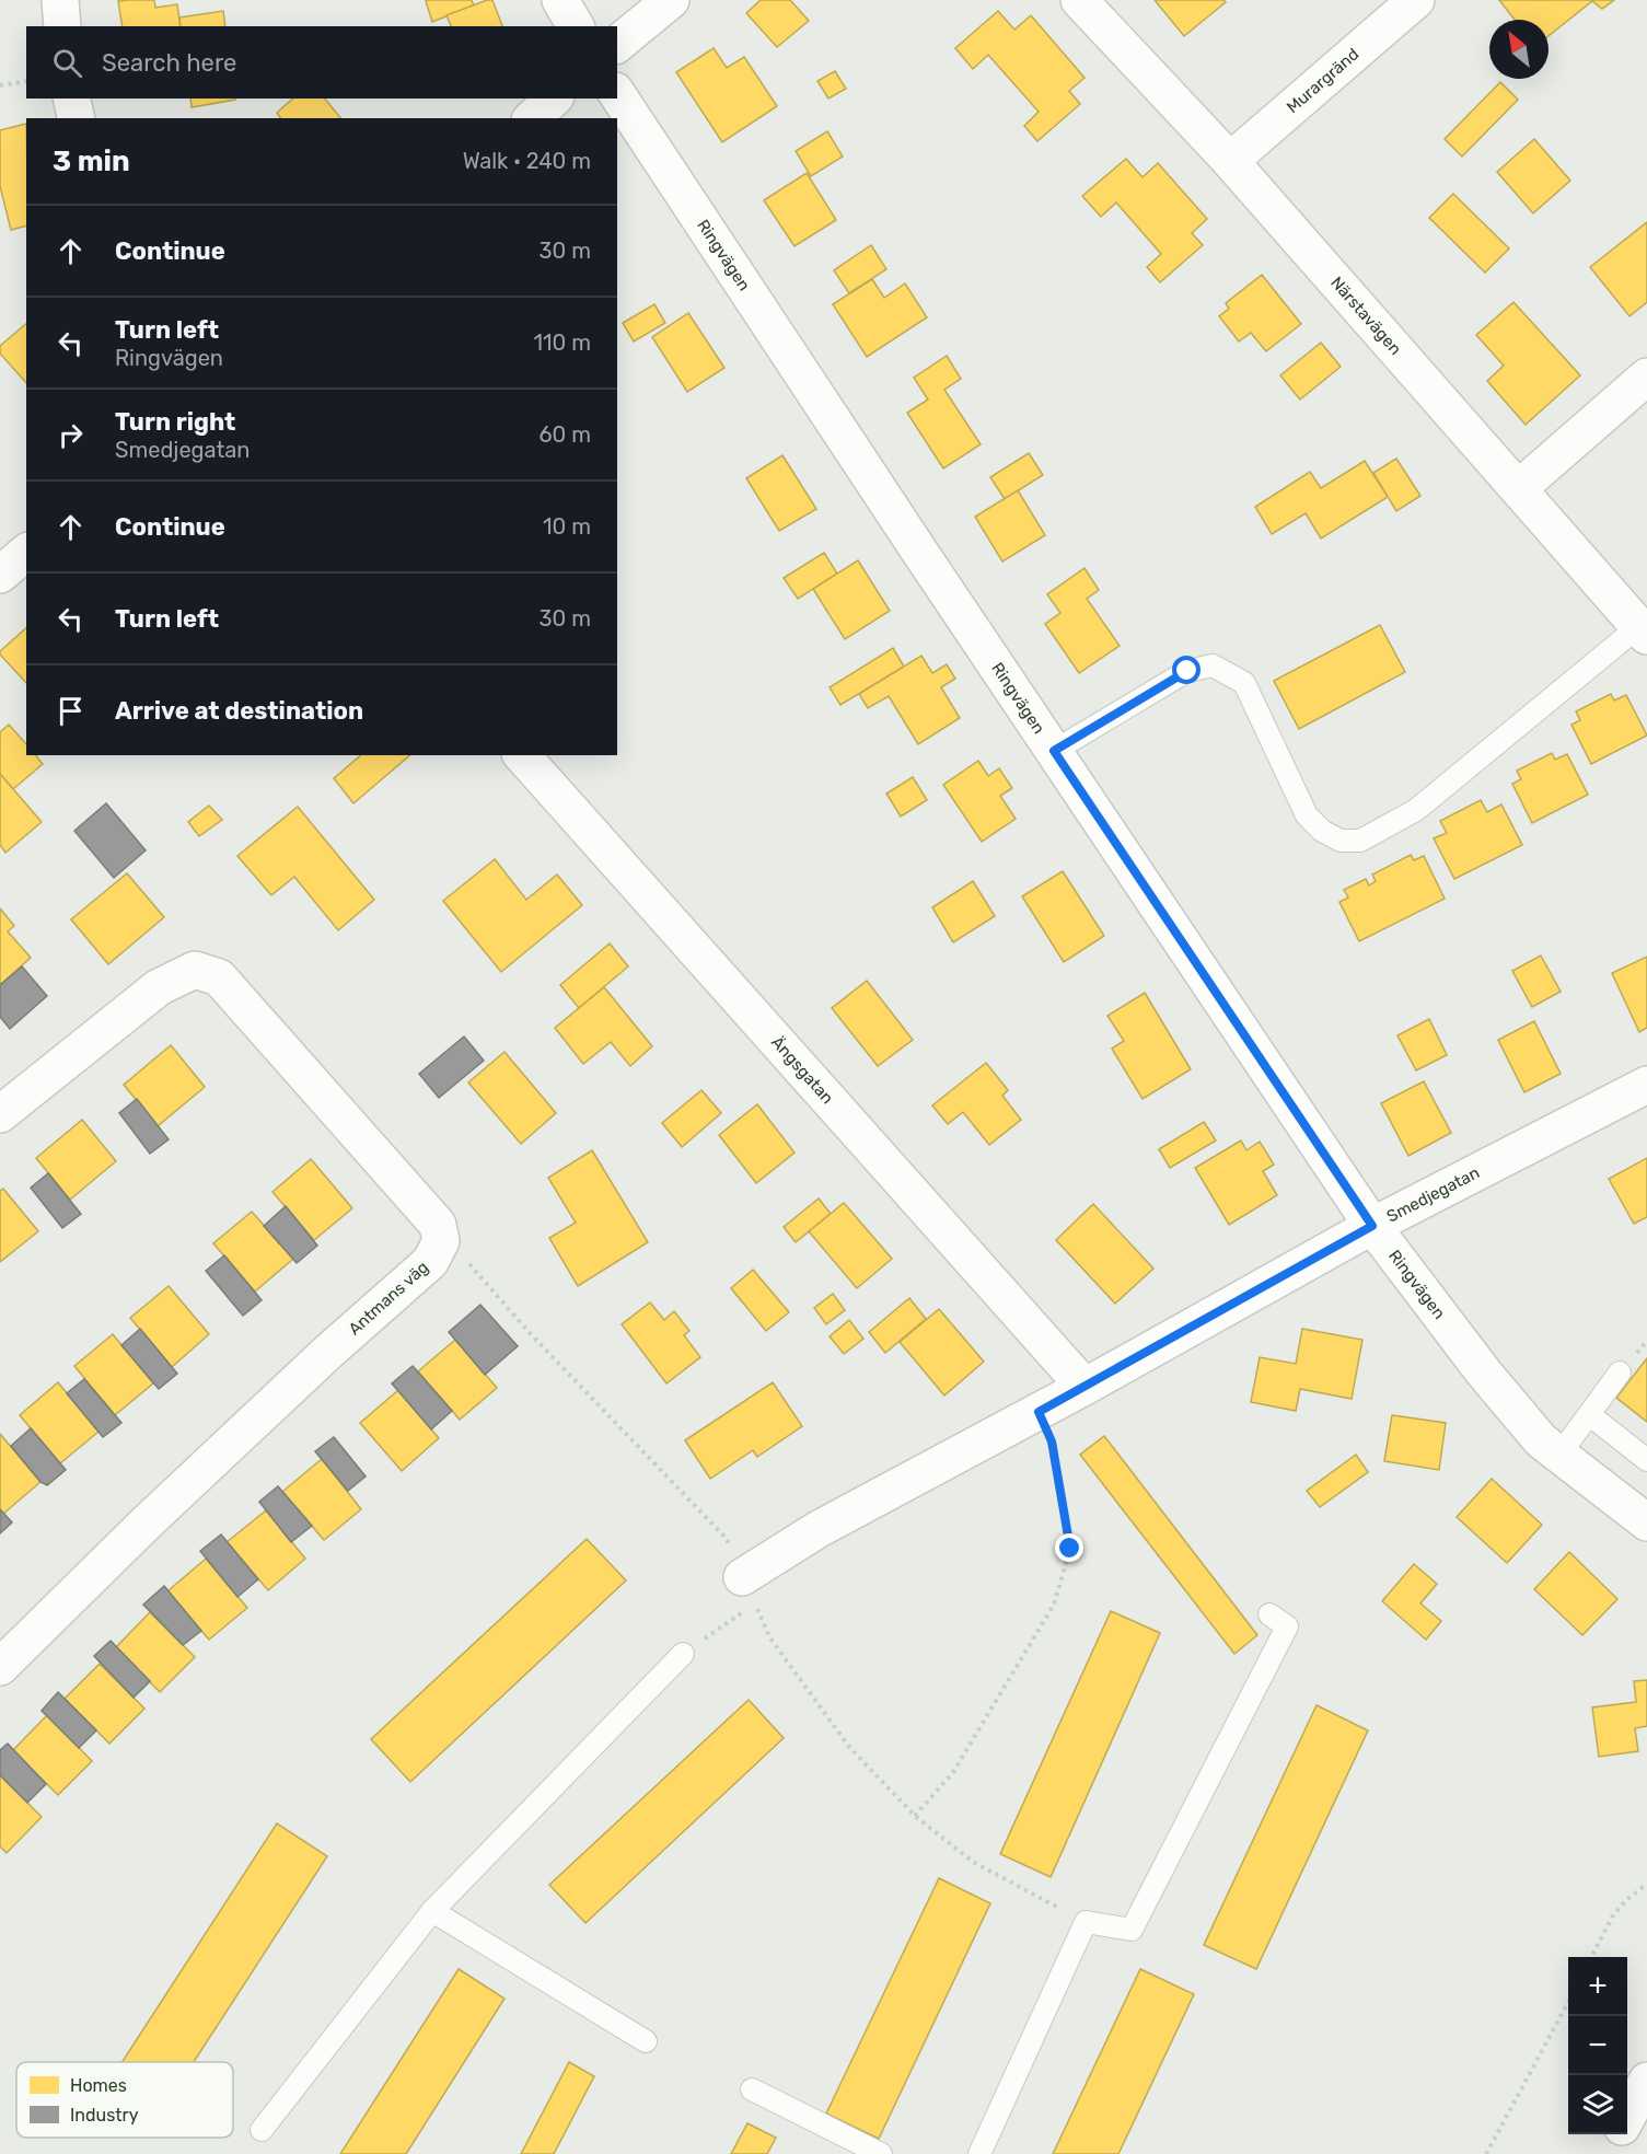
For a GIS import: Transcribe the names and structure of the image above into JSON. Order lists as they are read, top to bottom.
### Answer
{
  "streets": {
    "street": [
      "Murargränd",
      "Ringvägen",
      "Närstavägen",
      "Ängsgatan",
      "Smedjegatan",
      "Antmans väg"
    ]
  },
  "crossings": [
    ["Murargränd", "Närstavägen"],
    ["Ringvägen", "Smedjegatan"],
    ["Ängsgatan", "Smedjegatan"]
  ],
  "legend": ["Homes", "Industry"],
  "north": "top left",
  "page": {
    "search": "Search here",
    "heading": ["3 min", "Walk · 240 m"],
    "list": [
      ["Continue", "30 m"],
      ["Turn left", "Ringvägen", "110 m"],
      ["Turn right", "Smedjegatan", "60 m"],
      ["Continue", "10 m"],
      ["Turn left", "30 m"],
      "Arrive at destination"
    ],
    "map_buttons": ["+", "−"]
  }
}
